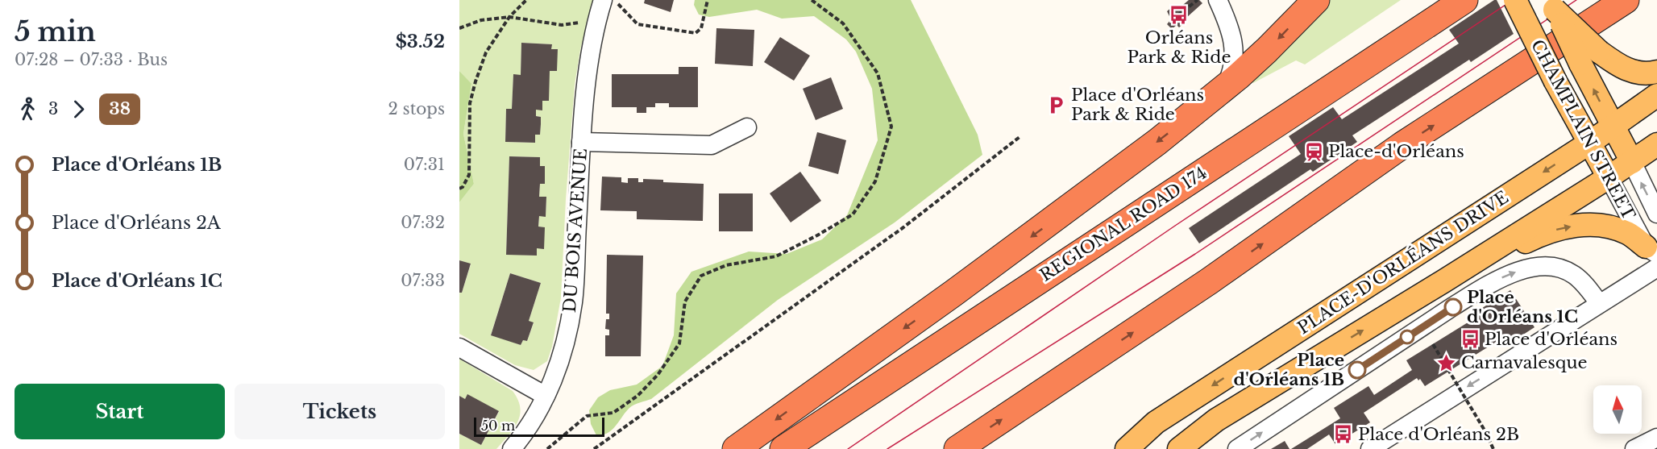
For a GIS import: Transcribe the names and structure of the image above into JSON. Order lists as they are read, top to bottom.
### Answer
{
  "streets": {
    "highway": ["REGIONAL ROAD 174"],
    "main road": ["CHAMPLAIN STREET", "PLACE-D'ORLÉANS DRIVE"],
    "street": ["DU BOIS AVENUE"]
  },
  "crossings": [
    ["CHAMPLAIN STREET", "PLACE-D'ORLÉANS DRIVE"]
  ],
  "places": {
    "bus stop": ["Orléans Park & Ride", "Place d'Orléans", "Place d'Orléans 2B"],
    "parking": ["Place d'Orléans Park & Ride"],
    "station": ["Place-d'Orléans"],
    "other": ["Place d'Orléans 1C", "Place d'Orléans 1B"],
    "place": ["Carnavalesque"]
  },
  "lines": ["bus line 38"],
  "scale_bar": "50 m",
  "north": "top",
  "page": {
    "heading": ["5 min", "07:28 – 07:33 · Bus", "$3.52"],
    "legs": ["3", "38", "2 stops"],
    "list": [
      {
        "name": "Place d'Orléans 1B",
        "value": "07:31"
      },
      {
        "name": "Place d'Orléans 2A",
        "value": "07:32"
      },
      {
        "name": "Place d'Orléans 1C",
        "value": "07:33"
      }
    ],
    "buttons": ["Start", "Tickets"],
    "scale": "50 m"
  }
}
